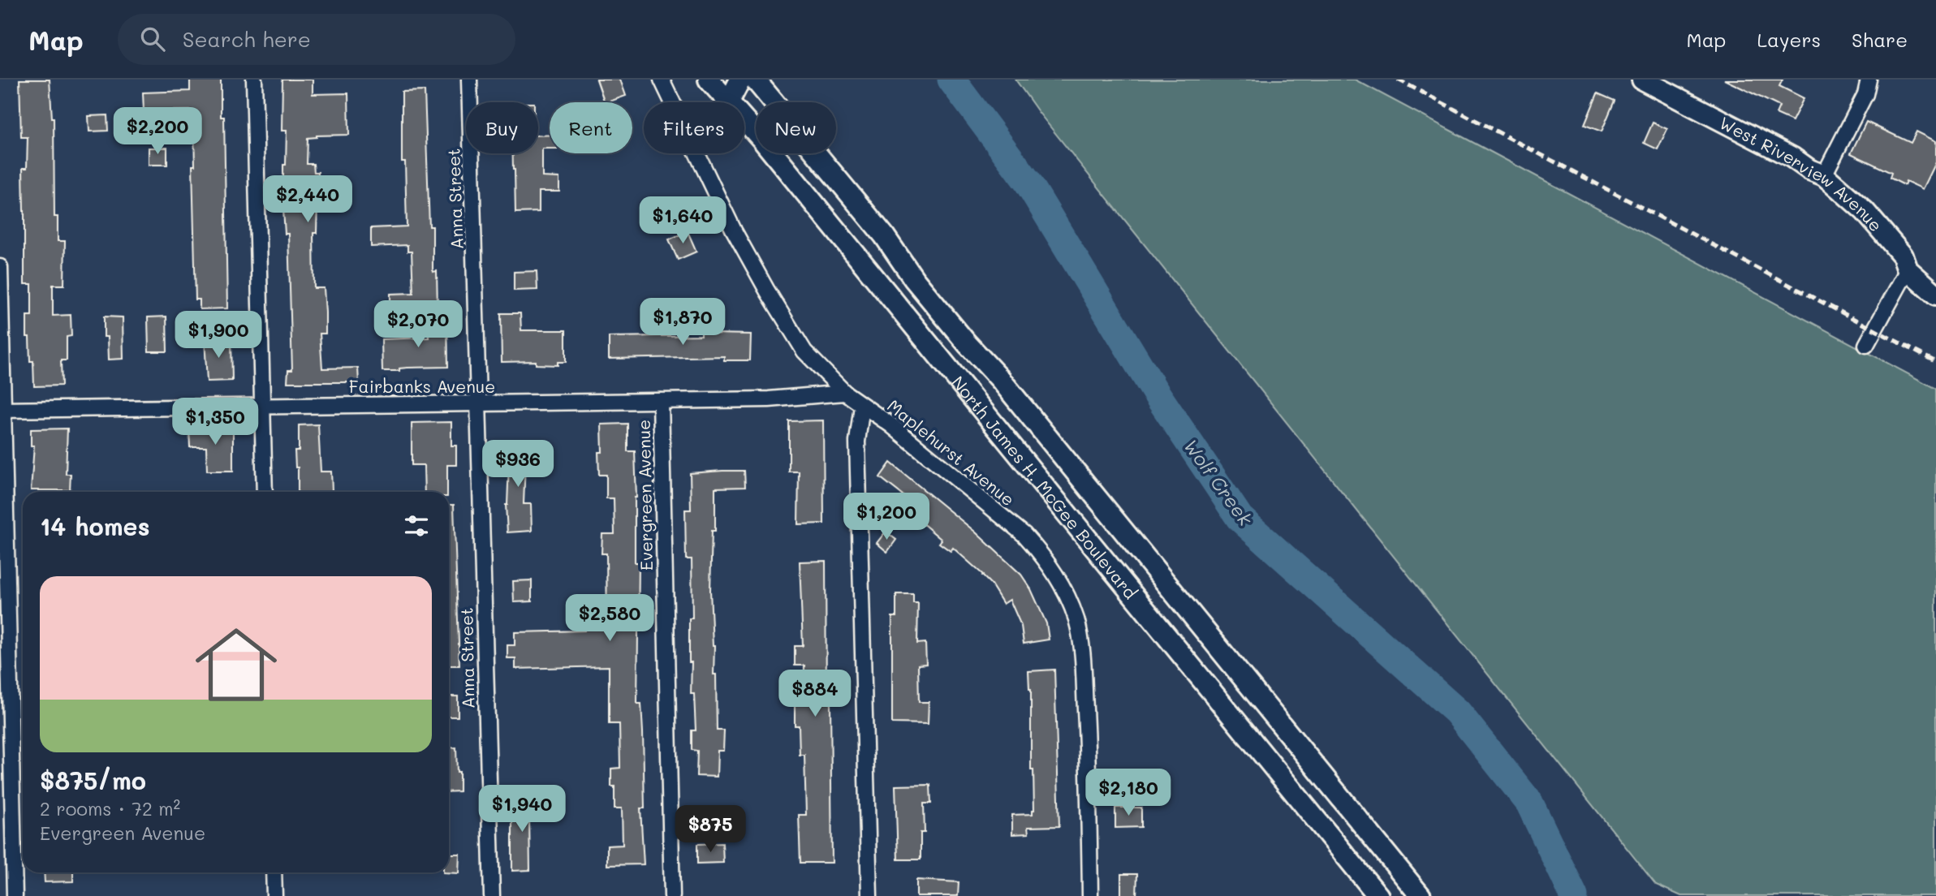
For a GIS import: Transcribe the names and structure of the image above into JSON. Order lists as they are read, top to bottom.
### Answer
{
  "streets": {
    "main road": ["West Riverview Avenue", "North James H. McGee Boulevard"],
    "street": [
      "Anna Street",
      "Fairbanks Avenue",
      "Maplehurst Avenue",
      "Evergreen Avenue"
    ]
  },
  "crossings": [
    ["Anna Street", "Fairbanks Avenue"],
    ["Fairbanks Avenue", "Maplehurst Avenue"],
    ["Fairbanks Avenue", "Evergreen Avenue"]
  ],
  "water": ["Wolf Creek"],
  "page": {
    "header": "Map",
    "search": "Search here",
    "nav": ["Map", "Layers", "Share"],
    "chip": [
      "Buy",
      "Rent",
      "Filters",
      "New"
    ],
    "price": [
      "$2,200",
      "$2,440",
      "$1,640",
      "$1,870",
      "$2,070",
      "$1,900",
      "$1,350",
      "$936",
      "$1,200",
      "$2,580",
      "$884",
      "$2,180",
      "$1,940",
      "$875"
    ],
    "heading": "14 homes",
    "list": [
      {
        "name": "$875/mo",
        "note": "2 rooms · 72 m² · Evergreen Avenue"
      }
    ]
  }
}
